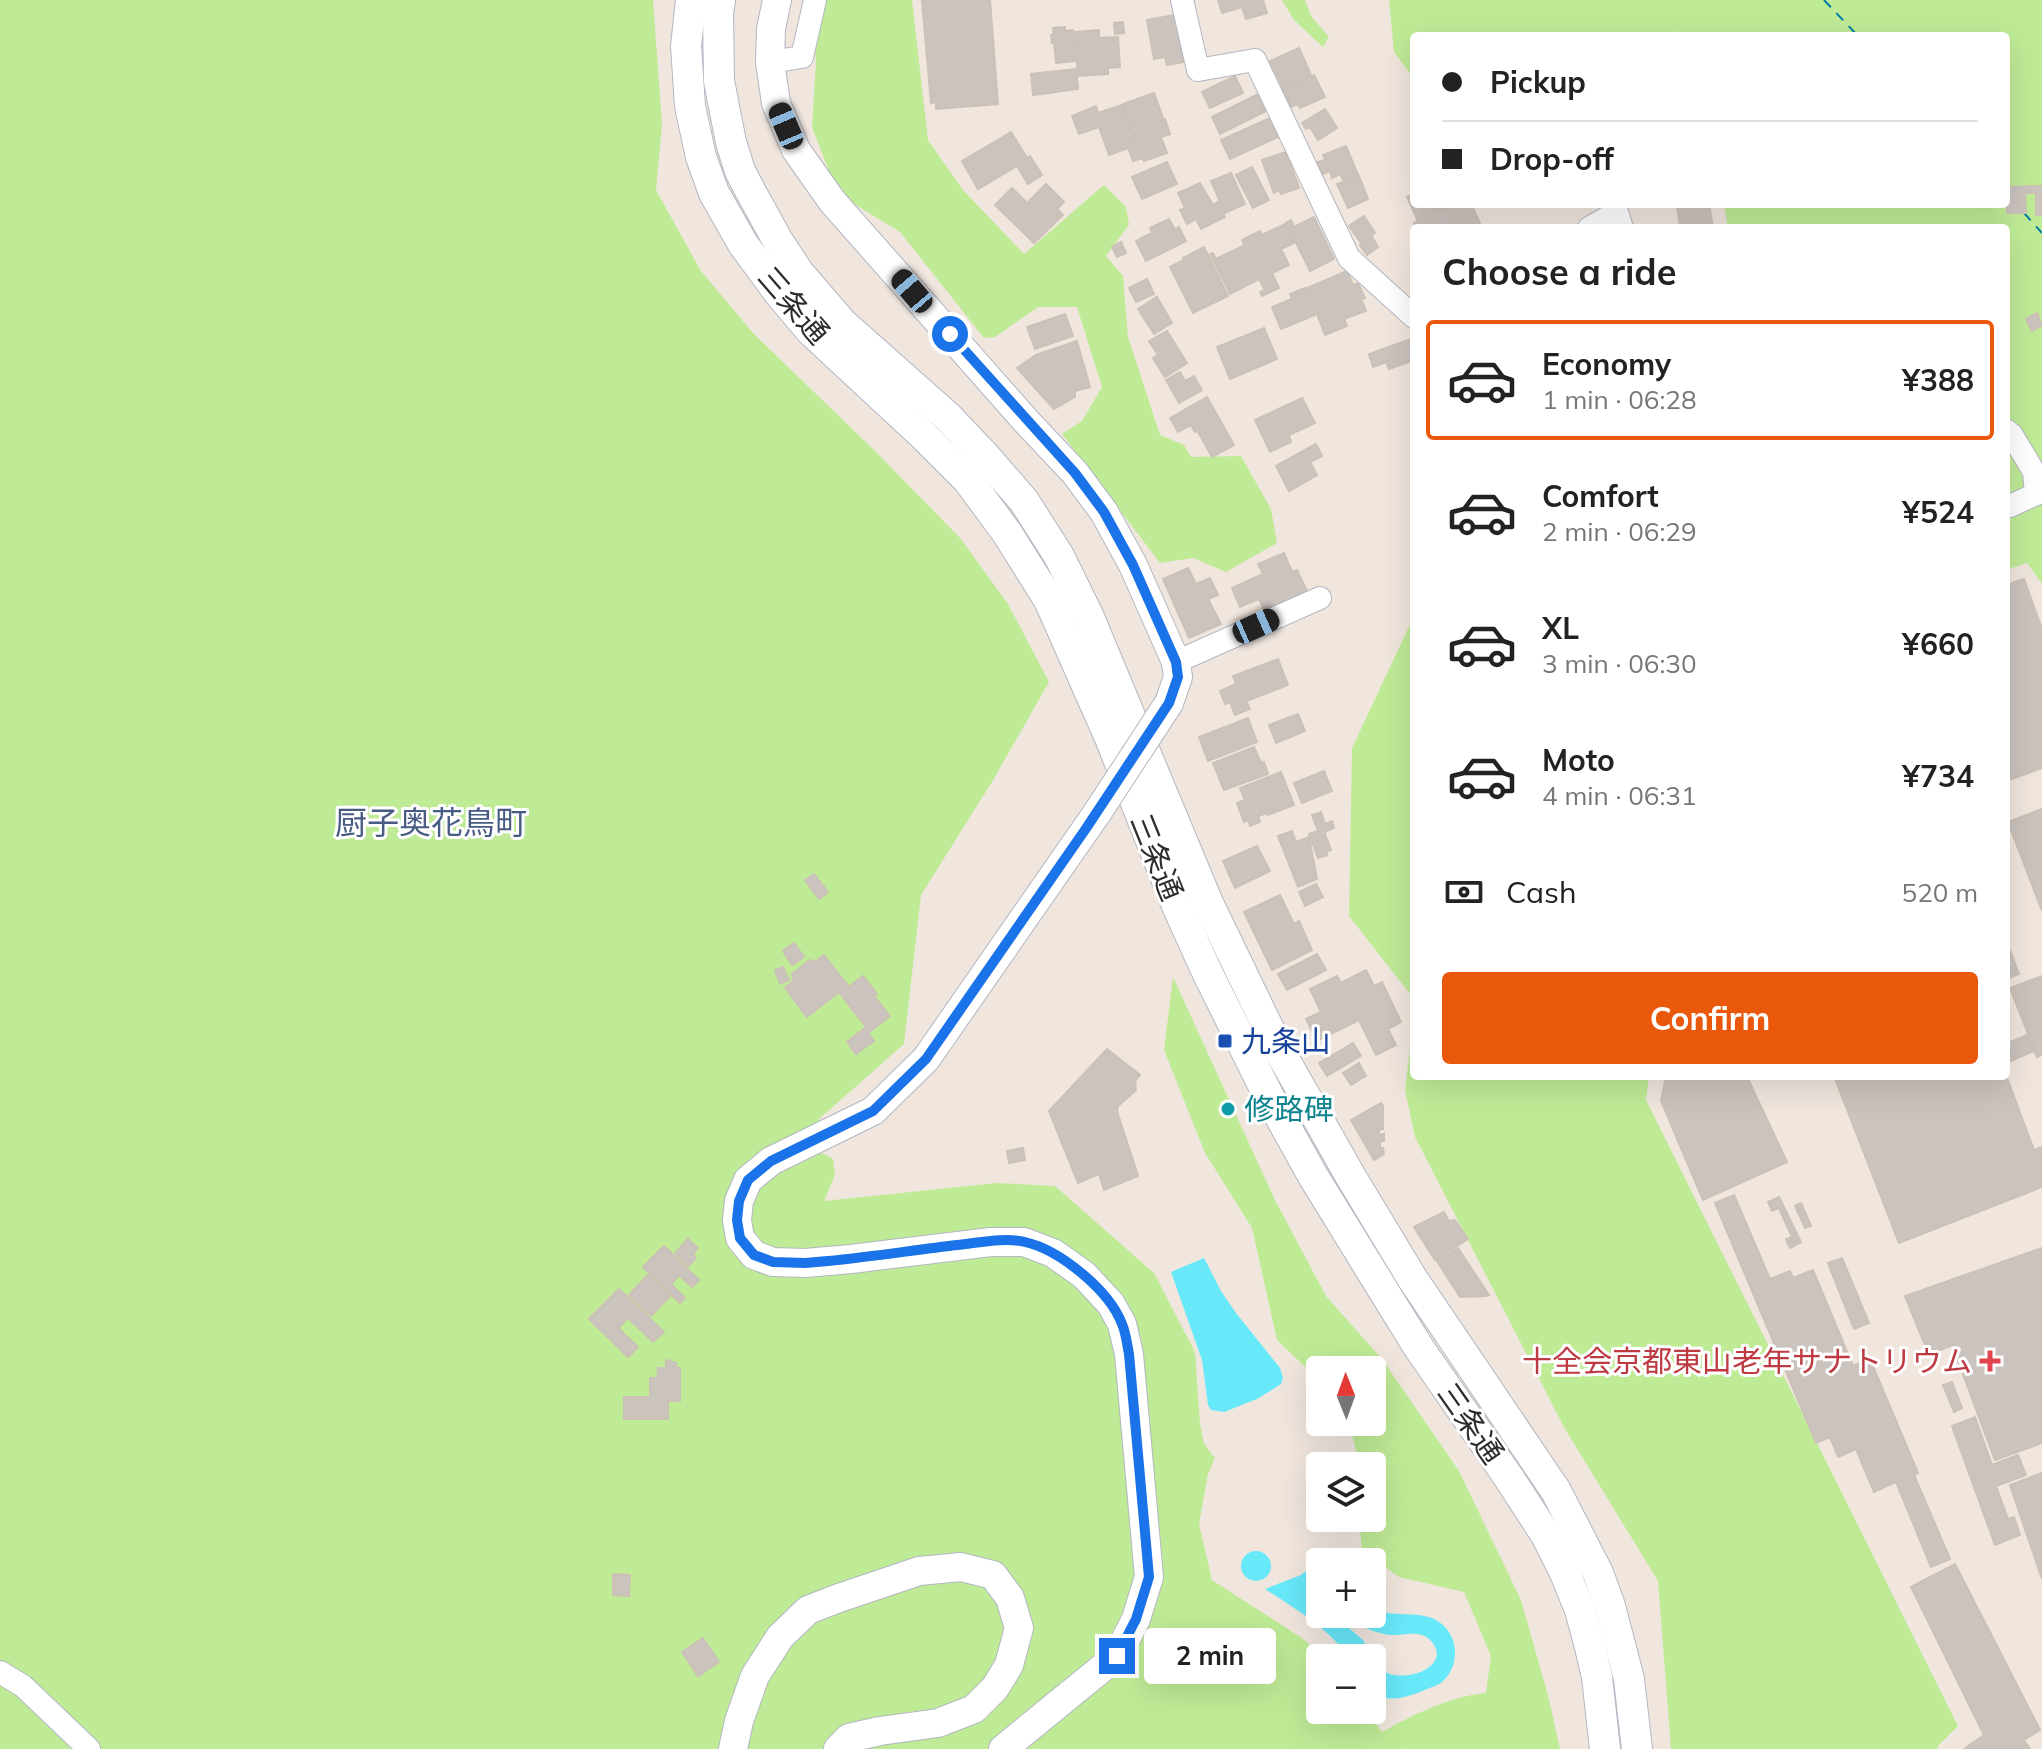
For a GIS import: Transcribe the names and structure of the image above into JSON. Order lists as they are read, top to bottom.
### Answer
{
  "streets": {
    "main road": ["三条通"]
  },
  "districts": ["厨子奥花鳥町"],
  "places": {
    "transit": ["九条山"],
    "other": ["修路碑"],
    "health": ["十全会京都東山老年サナトリウム"]
  },
  "north": "top",
  "page": {
    "banner": ["Pickup", "Drop-off"],
    "heading": "Choose a ride",
    "list": [
      {
        "name": "Economy",
        "note": "1 min · 06:28",
        "value": "¥388"
      },
      {
        "name": "Comfort",
        "note": "2 min · 06:29",
        "value": "¥524"
      },
      {
        "name": "XL",
        "note": "3 min · 06:30",
        "value": "¥660"
      },
      {
        "name": "Moto",
        "note": "4 min · 06:31",
        "value": "¥734"
      }
    ],
    "pay": ["Cash", "520 m"],
    "buttons": "Confirm",
    "map_buttons": ["+", "−"],
    "bubble": "2 min"
  }
}
